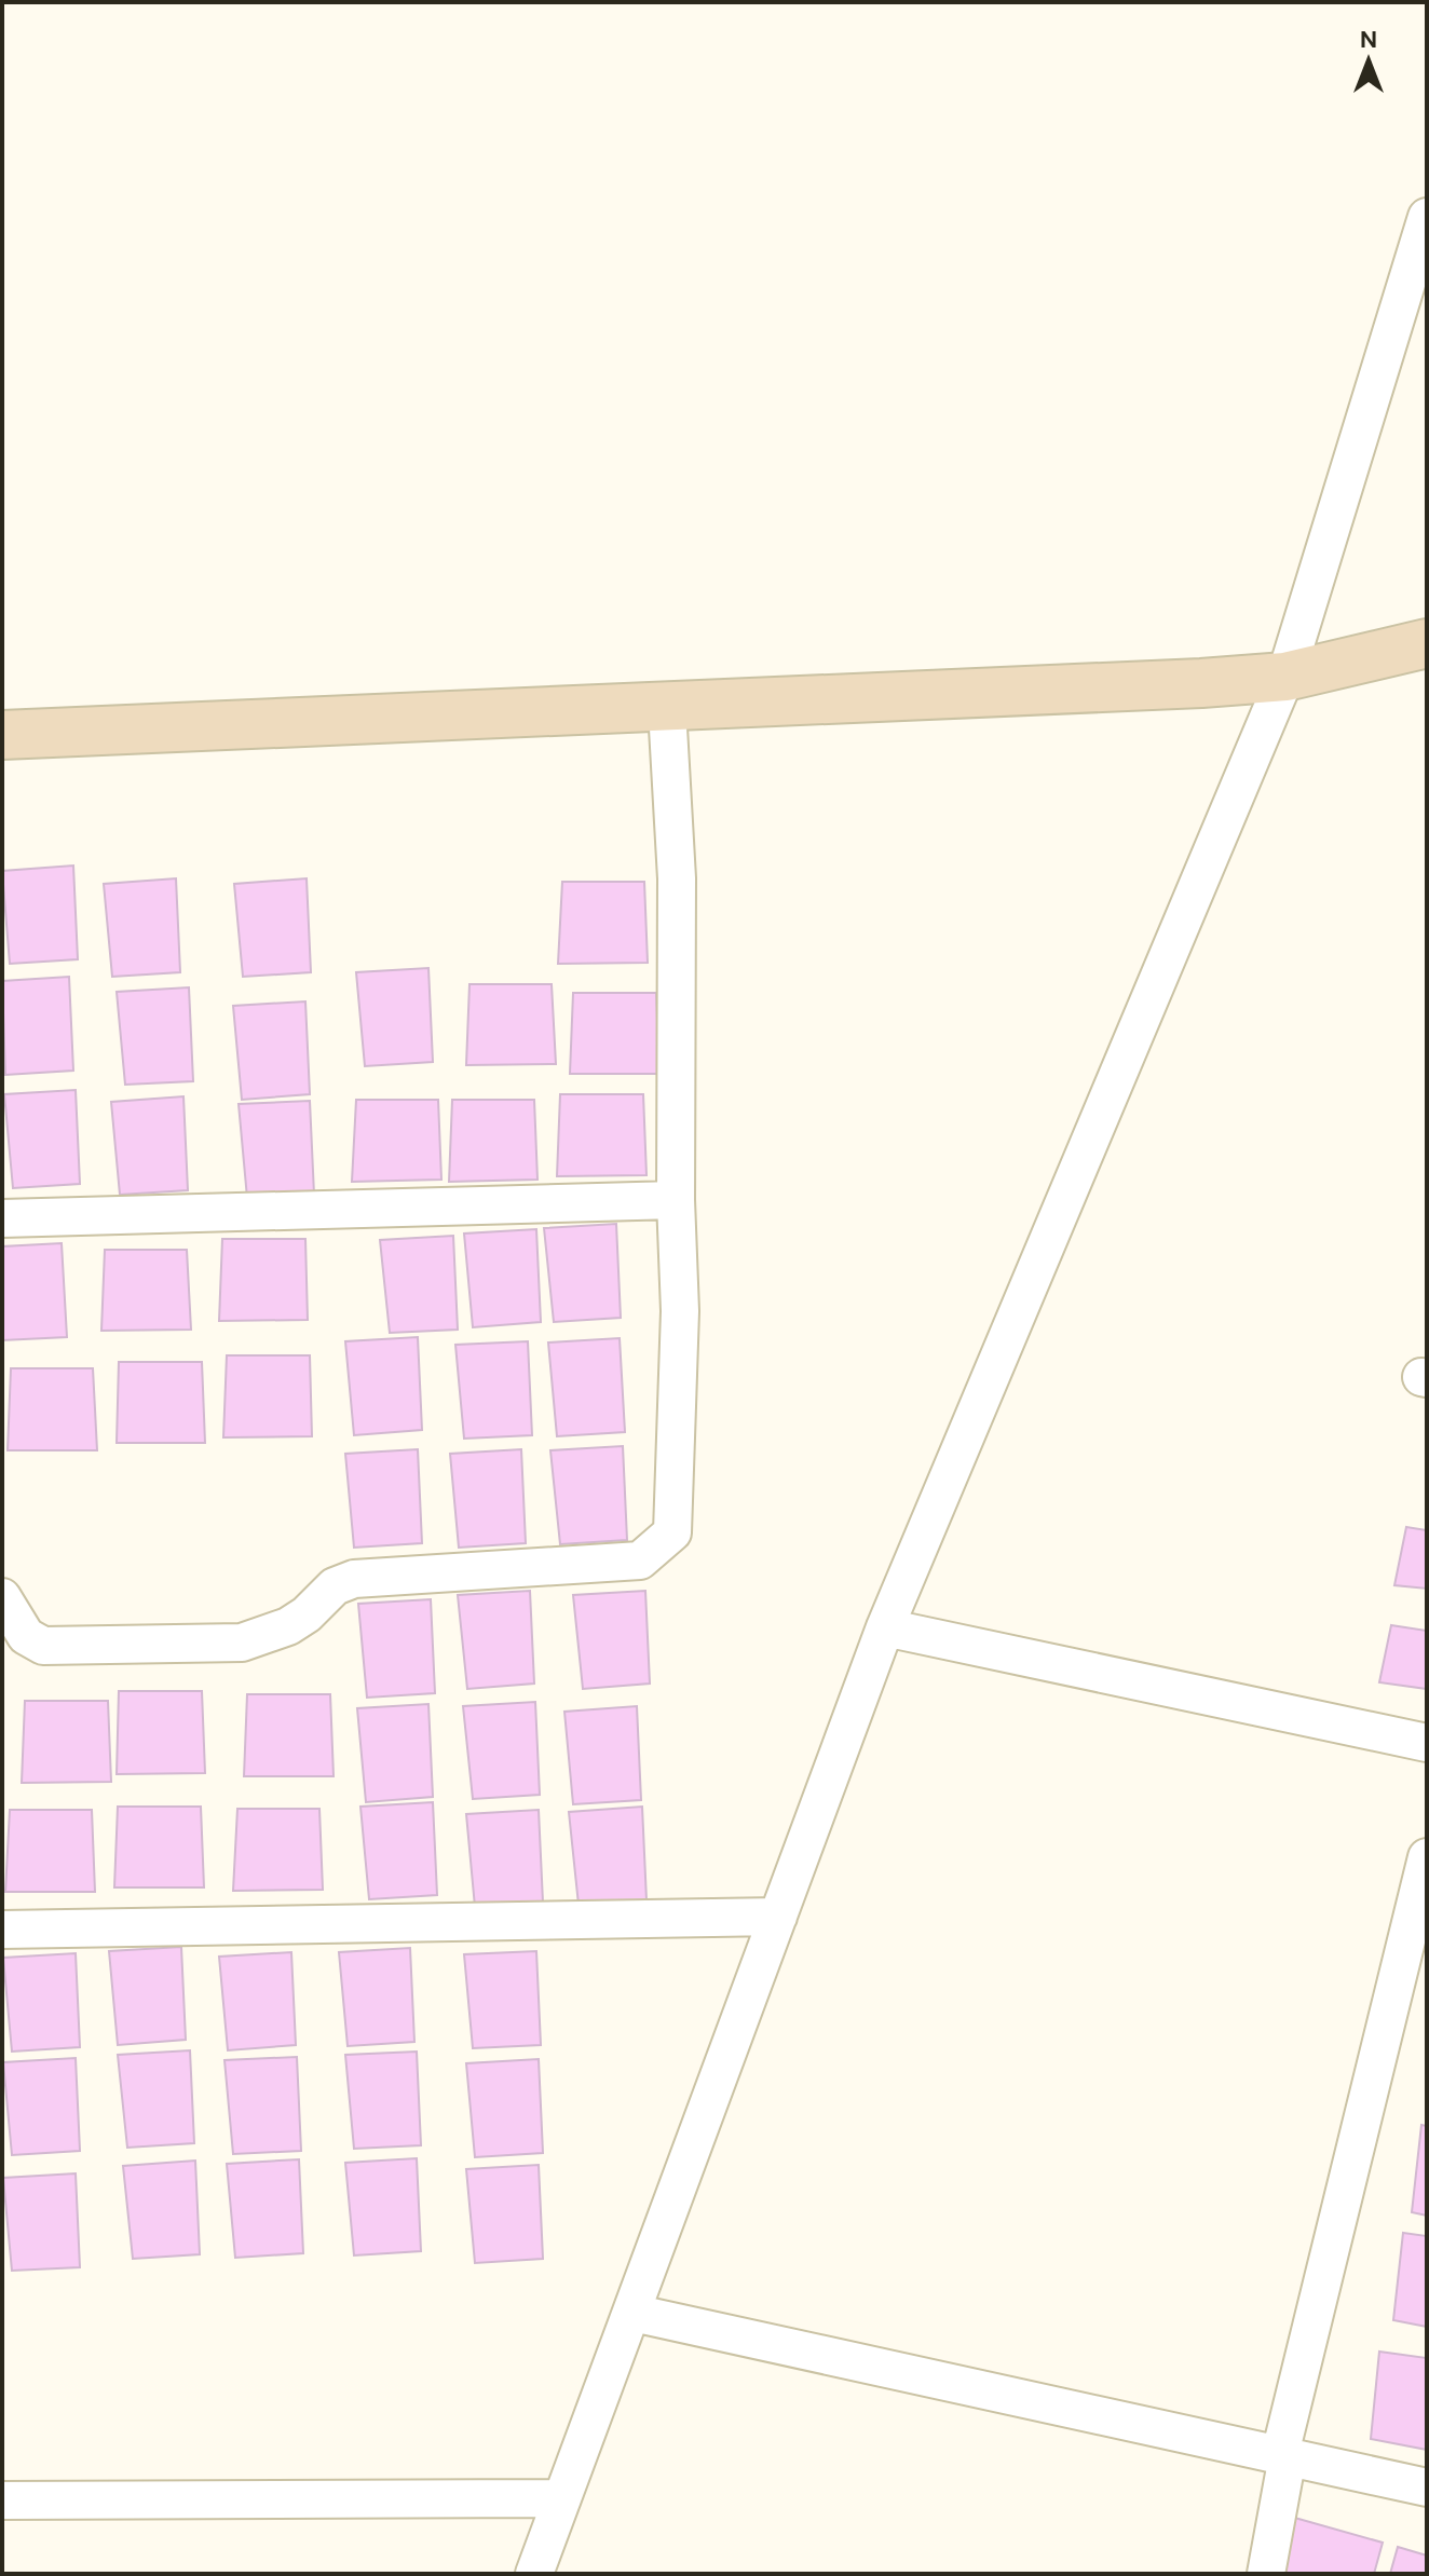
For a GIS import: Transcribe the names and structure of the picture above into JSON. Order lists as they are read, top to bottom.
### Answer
{
  "north": "top"
}
